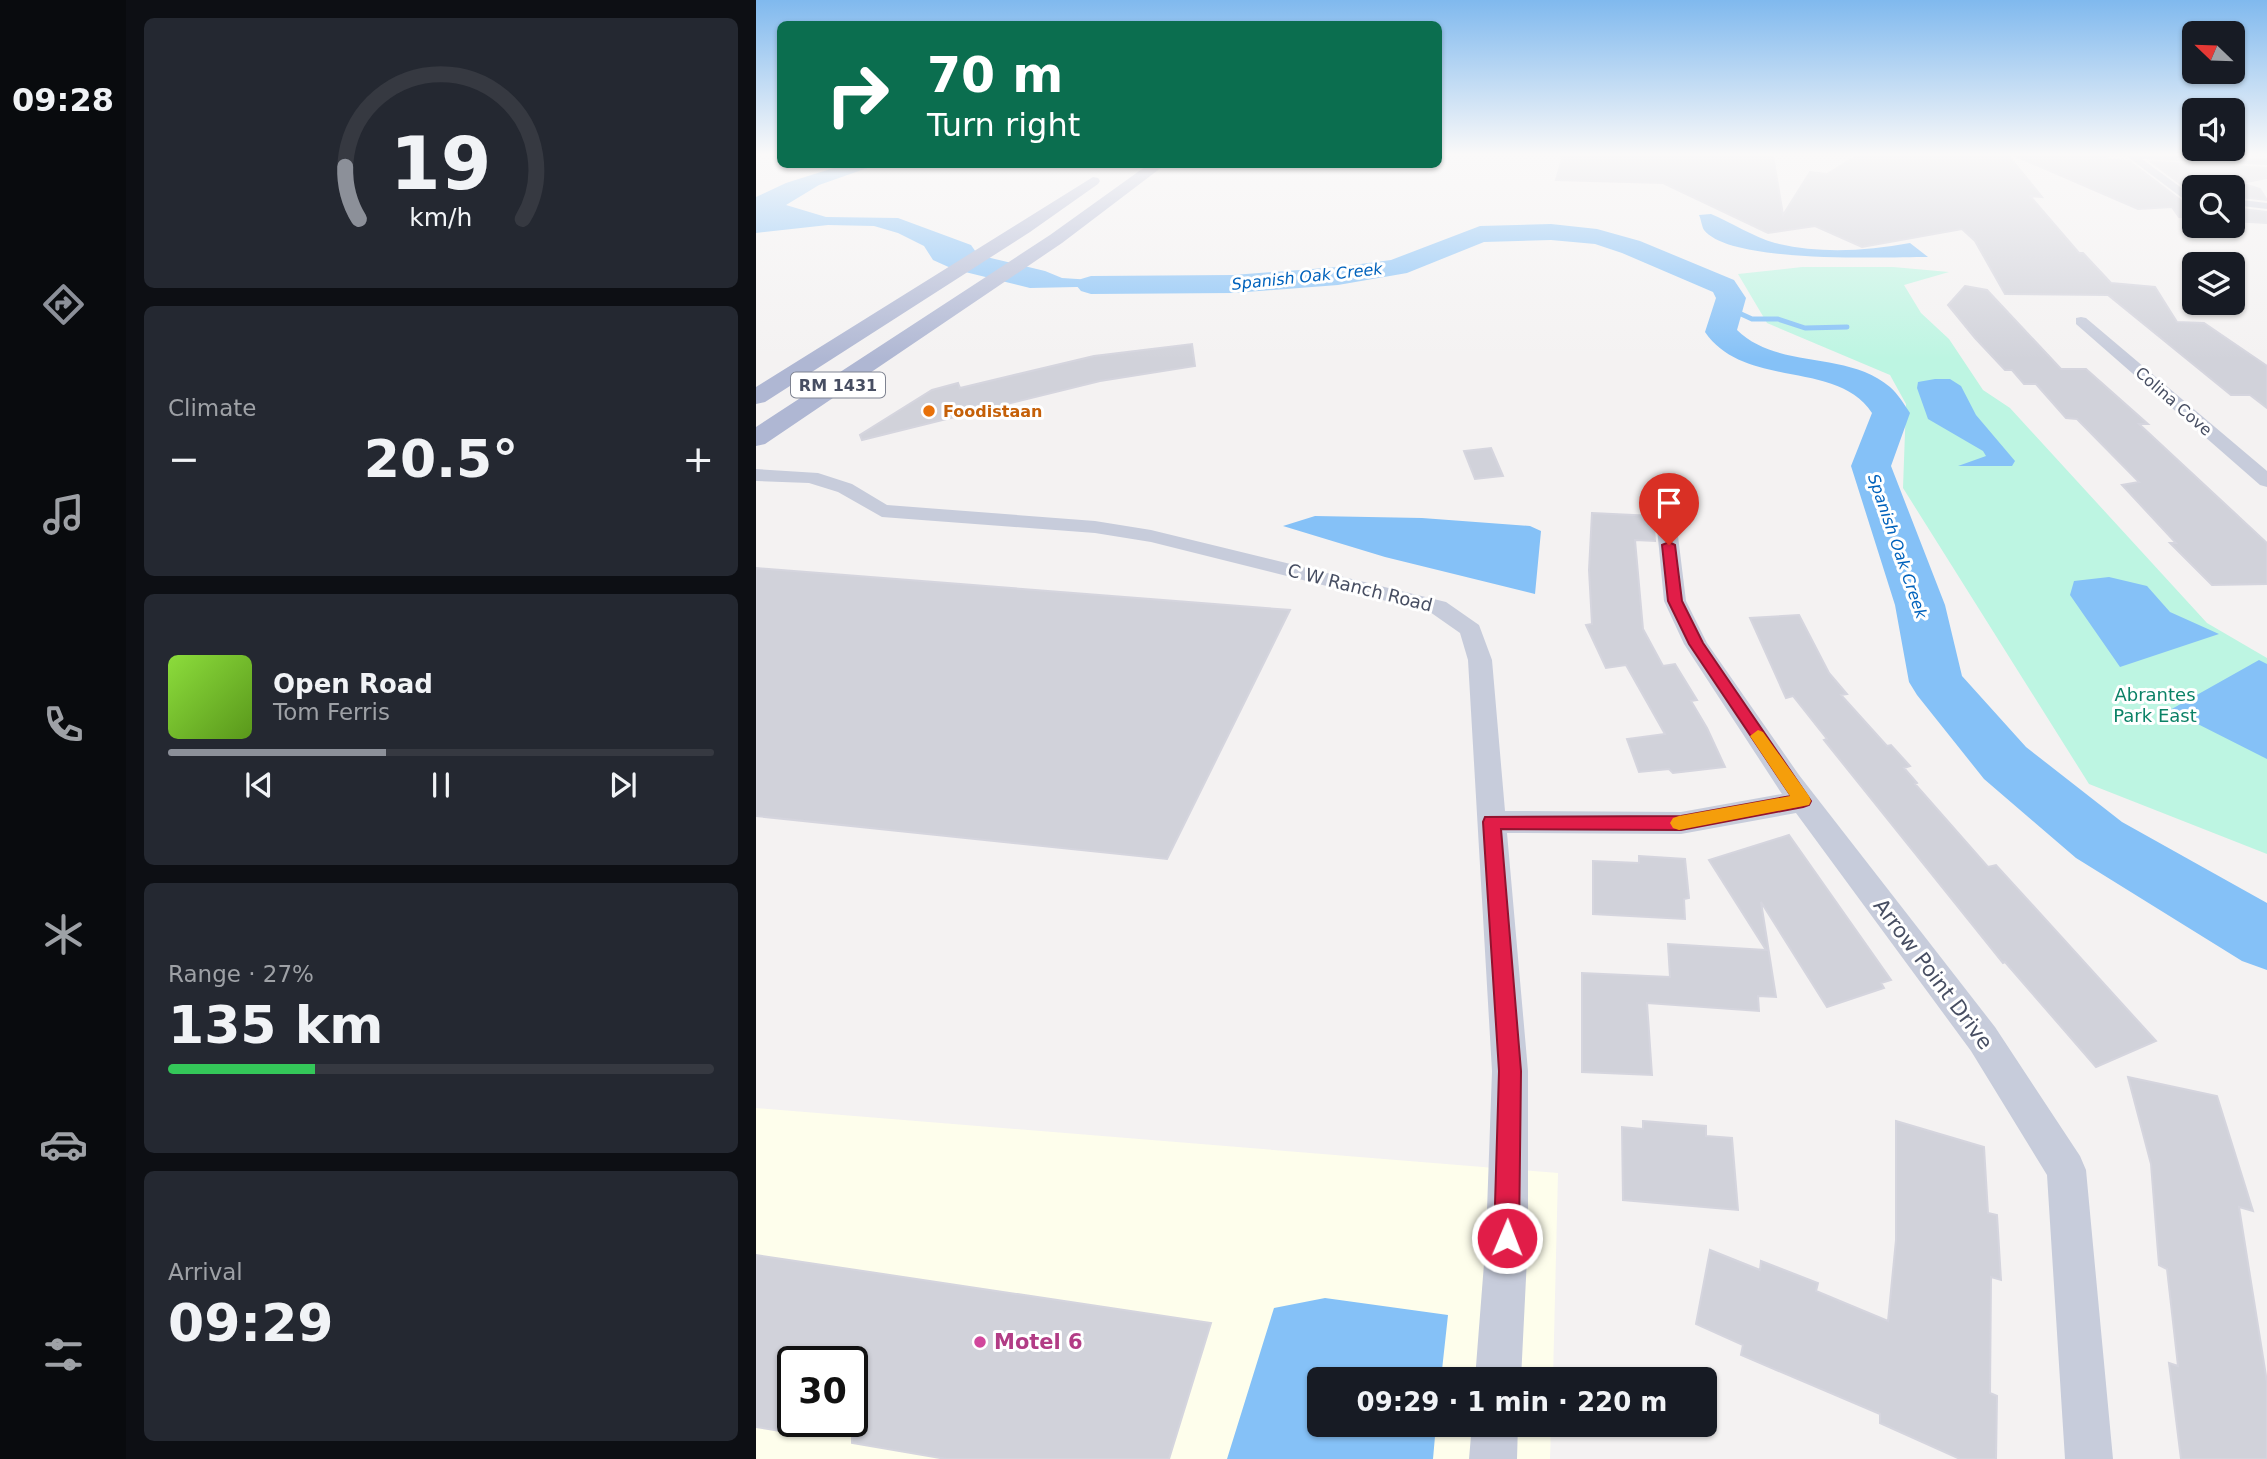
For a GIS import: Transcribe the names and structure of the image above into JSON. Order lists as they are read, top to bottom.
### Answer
{
  "streets": {
    "main road": ["RM 1431"],
    "street": ["Colina Cove", "C W Ranch Road", "Arrow Point Drive"]
  },
  "water": ["Spanish Oak Creek"],
  "parks": ["Abrantes Park East"],
  "places": ["Foodistaan", "Motel 6"],
  "north": "top left",
  "page": {
    "tabs": "09:28",
    "turn": ["70 m", "Turn right"],
    "tile": [
      "Climate",
      ["Range · 27%", "135 km"],
      ["Arrival", "09:29"]
    ],
    "heat": ["−", "20.5°", "+"],
    "song": ["Open Road", "Tom Ferris"],
    "limit": "30",
    "trip": "09:29 · 1 min · 220 m",
    "gauge": ["19", "km/h"]
  }
}
